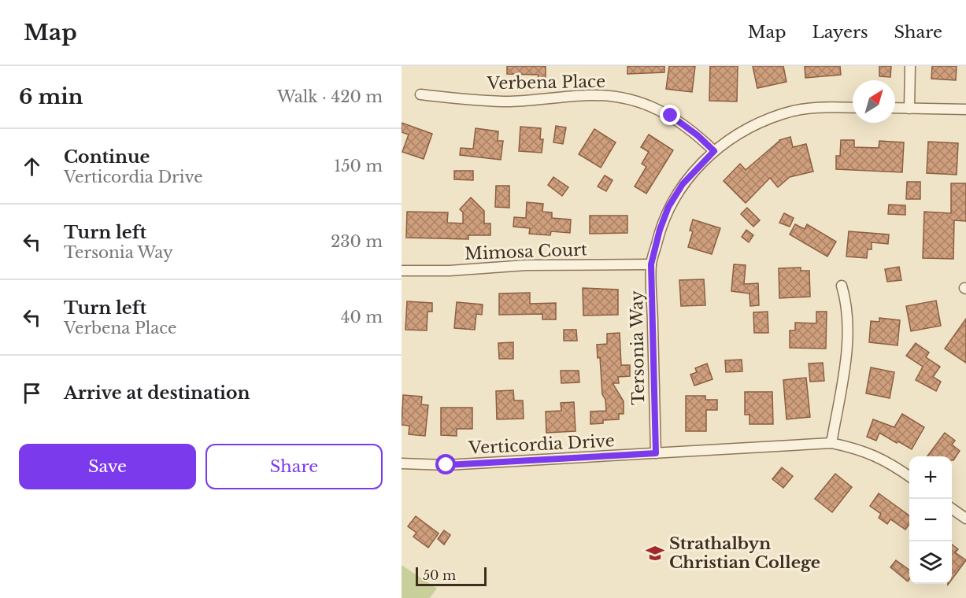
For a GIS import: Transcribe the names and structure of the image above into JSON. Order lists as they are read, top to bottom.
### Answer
{
  "streets": {
    "street": [
      "Verbena Place",
      "Mimosa Court",
      "Tersonia Way",
      "Verticordia Drive"
    ]
  },
  "crossings": [
    ["Verbena Place", "Tersonia Way"],
    ["Mimosa Court", "Tersonia Way"],
    ["Tersonia Way", "Verticordia Drive"]
  ],
  "places": {
    "school or university": ["Strathalbyn Christian College"]
  },
  "scale_bar": "50 m",
  "north": "top right",
  "page": {
    "header": "Map",
    "nav": ["Map", "Layers", "Share"],
    "heading": ["6 min", "Walk · 420 m"],
    "list": [
      ["Continue", "Verticordia Drive", "150 m"],
      ["Turn left", "Tersonia Way", "230 m"],
      ["Turn left", "Verbena Place", "40 m"],
      "Arrive at destination"
    ],
    "buttons": ["Save", "Share"],
    "map_buttons": ["+", "−"],
    "scale": "50 m"
  }
}
